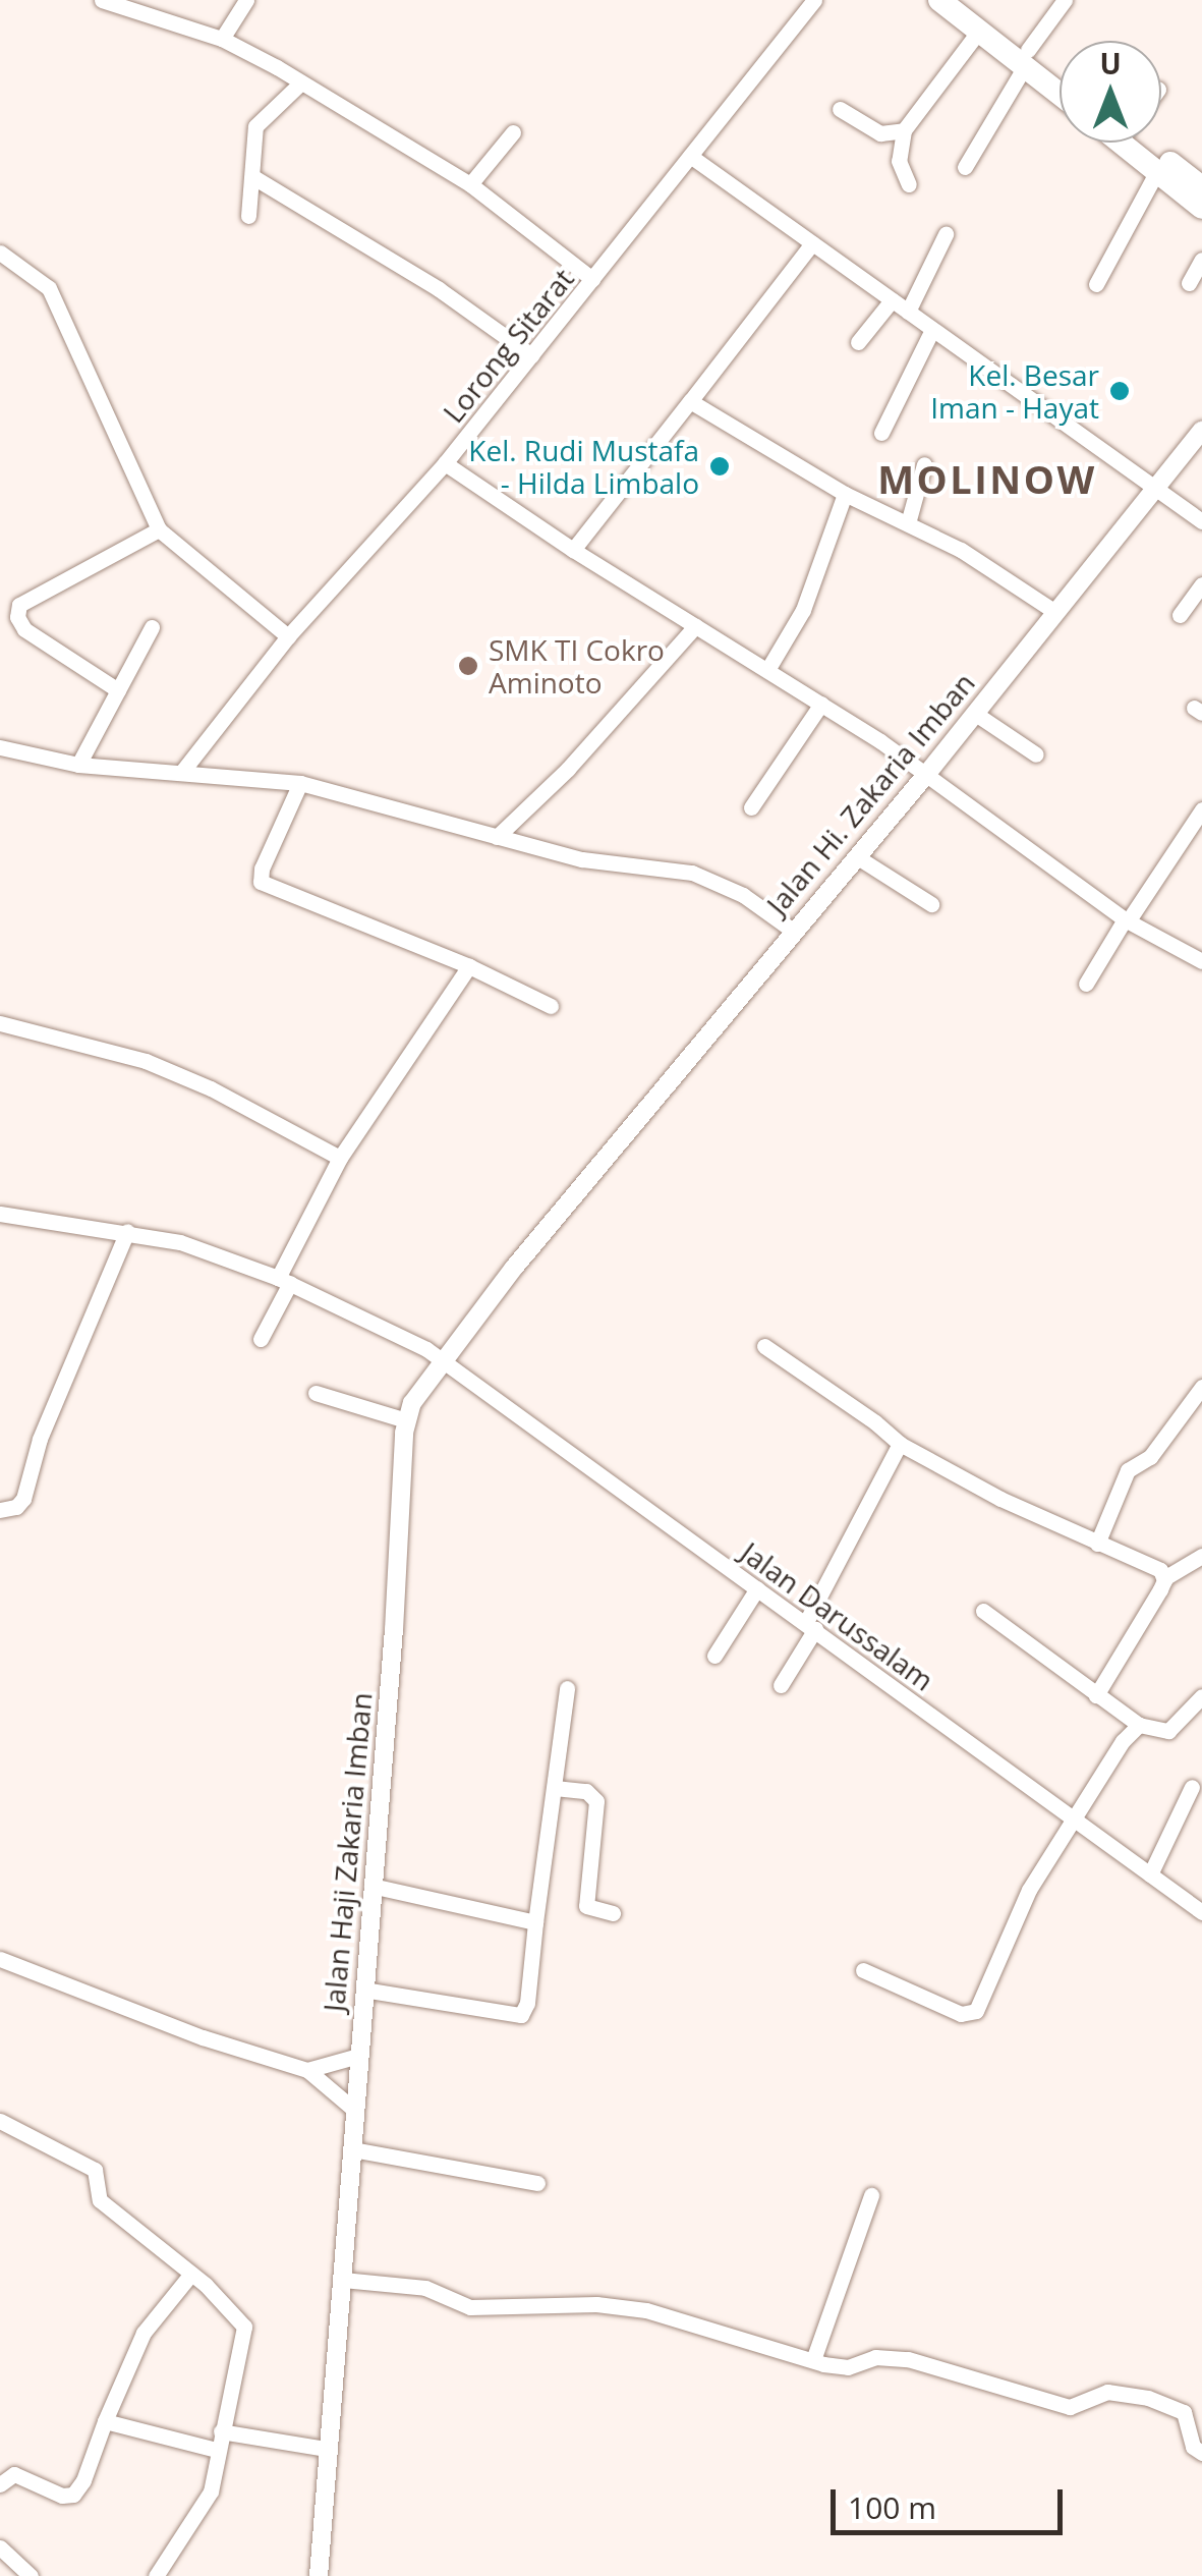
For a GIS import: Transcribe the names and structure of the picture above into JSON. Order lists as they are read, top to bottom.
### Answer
{
  "streets": {
    "main road": ["Jalan Hi. Zakaria Imban", "Jalan Haji Zakaria Imban"],
    "street": ["Lorong Sitarat", "Jalan Darussalam"]
  },
  "crossings": [
    ["Lorong Sitarat", "Jalan Hi. Zakaria Imban"],
    ["Jalan Hi. Zakaria Imban", "Jalan Haji Zakaria Imban"],
    ["Jalan Darussalam", "Jalan Haji Zakaria Imban"]
  ],
  "districts": ["MOLINOW"],
  "places": ["Kel. Besar Iman - Hayat", "Kel. Rudi Mustafa - Hilda Limbalo", "SMK TI Cokro Aminoto"],
  "scale_bar": "100 m",
  "north": "top"
}
